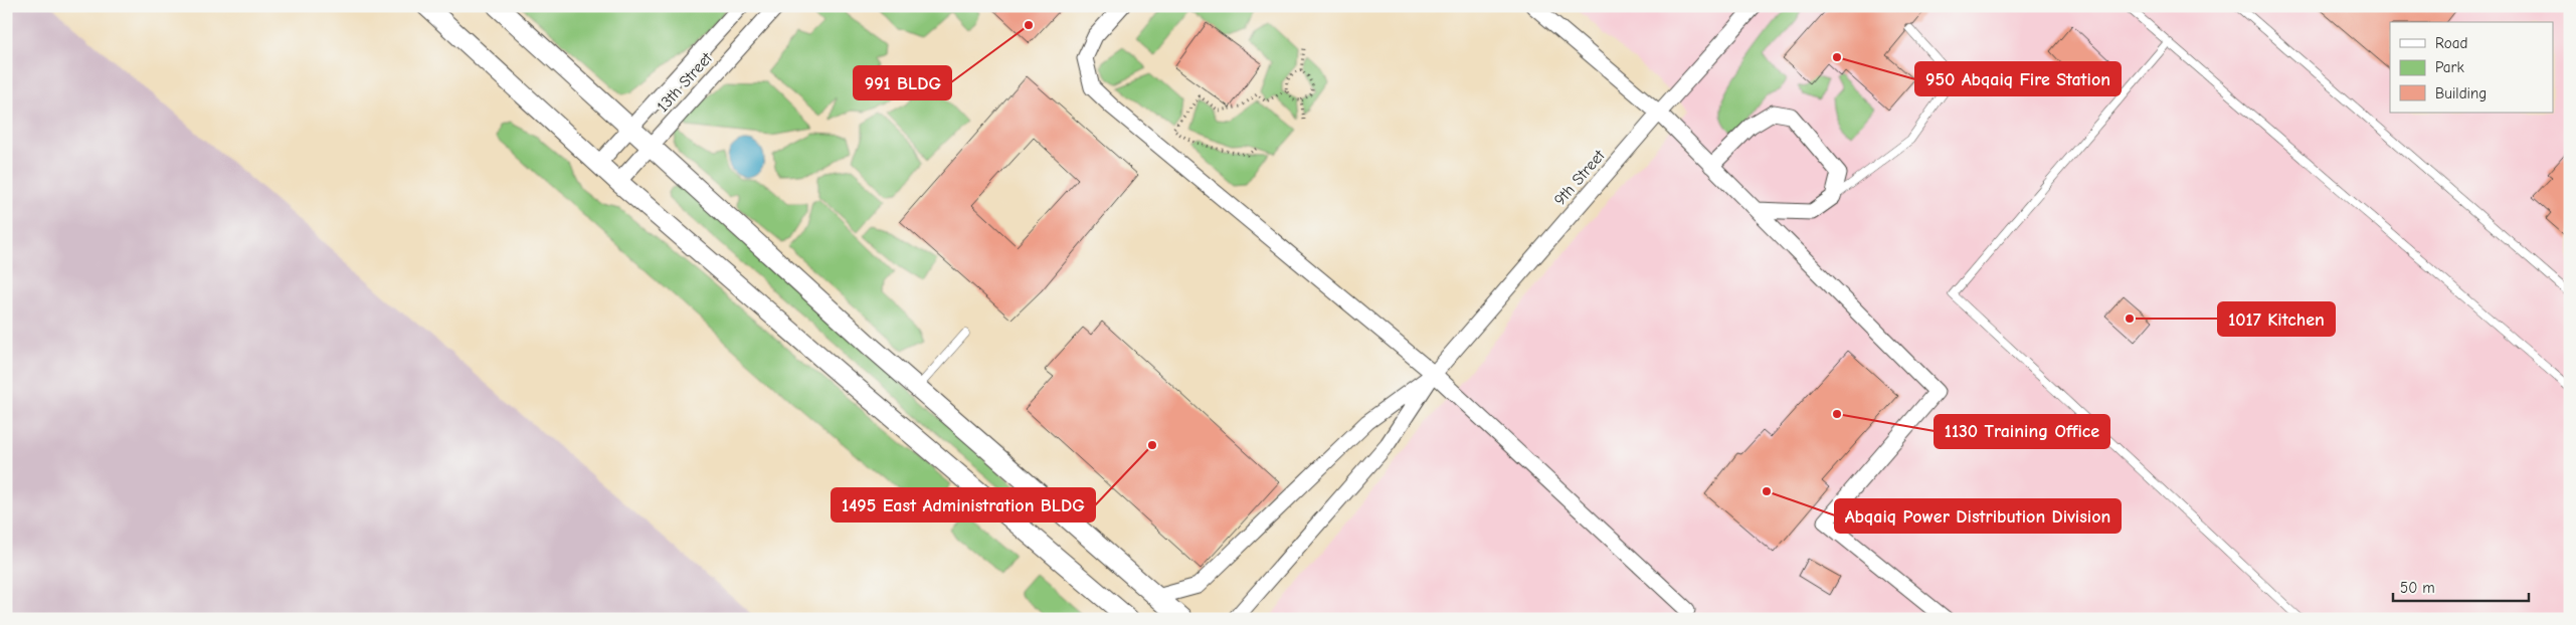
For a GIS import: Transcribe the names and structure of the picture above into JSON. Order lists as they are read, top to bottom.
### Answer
{
  "streets": {
    "street": ["13th Street", "9th Street"]
  },
  "places": [
    "991 BLDG",
    "950 Abqaiq Fire Station",
    "1017 Kitchen",
    "1130 Training Office",
    "1495 East Administration BLDG",
    "Abqaiq Power Distribution Division"
  ],
  "legend": ["Road", "Park", "Building"],
  "scale_bar": "50 m"
}
